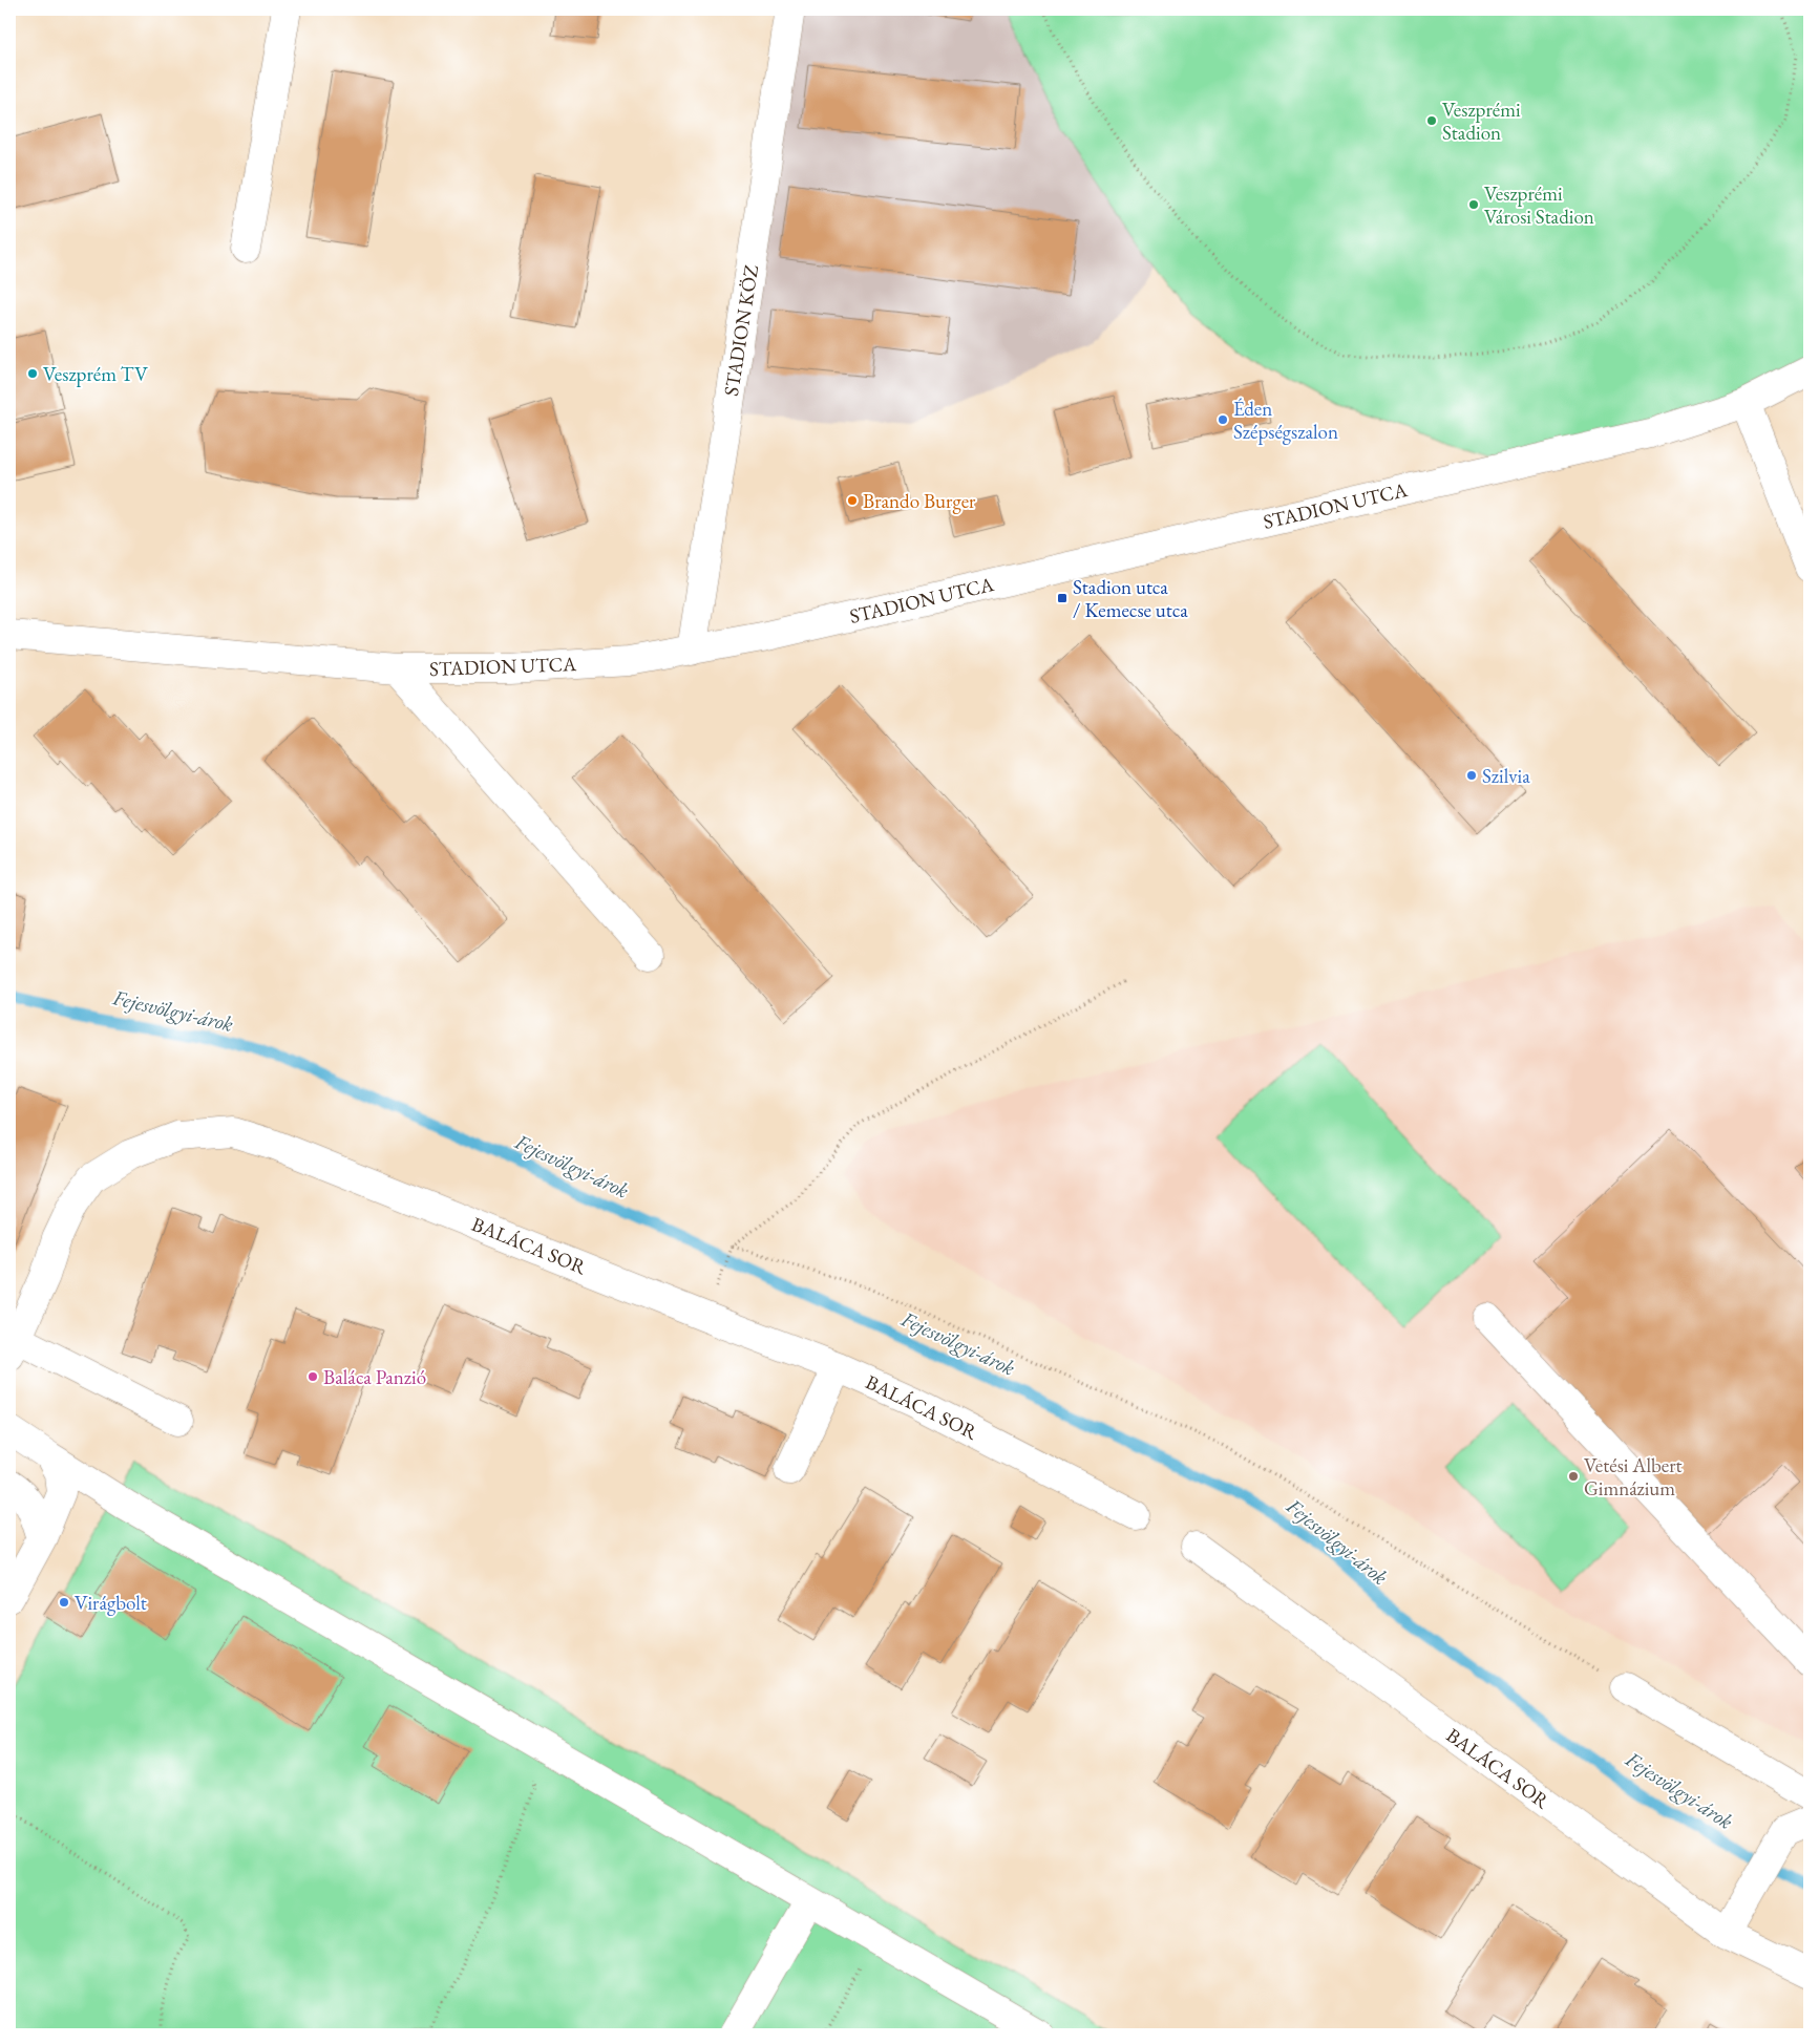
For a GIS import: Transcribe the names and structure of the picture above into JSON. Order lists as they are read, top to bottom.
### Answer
{
  "streets": {
    "street": ["STADION KÖZ", "STADION UTCA", "BALÁCA SOR"]
  },
  "crossings": [
    ["STADION KÖZ", "STADION UTCA"]
  ],
  "water": ["Fejesvölgyi-árok"],
  "places": {
    "other": [
      "Veszprémi Stadion",
      "Veszprémi Városi Stadion",
      "Veszprém TV",
      "Éden Szépségszalon",
      "Brando Burger",
      "Szilvia",
      "Baláca Panzió",
      "Vetési Albert Gimnázium",
      "Virágbolt"
    ],
    "transit": ["Stadion utca / Kemecse utca"]
  }
}
